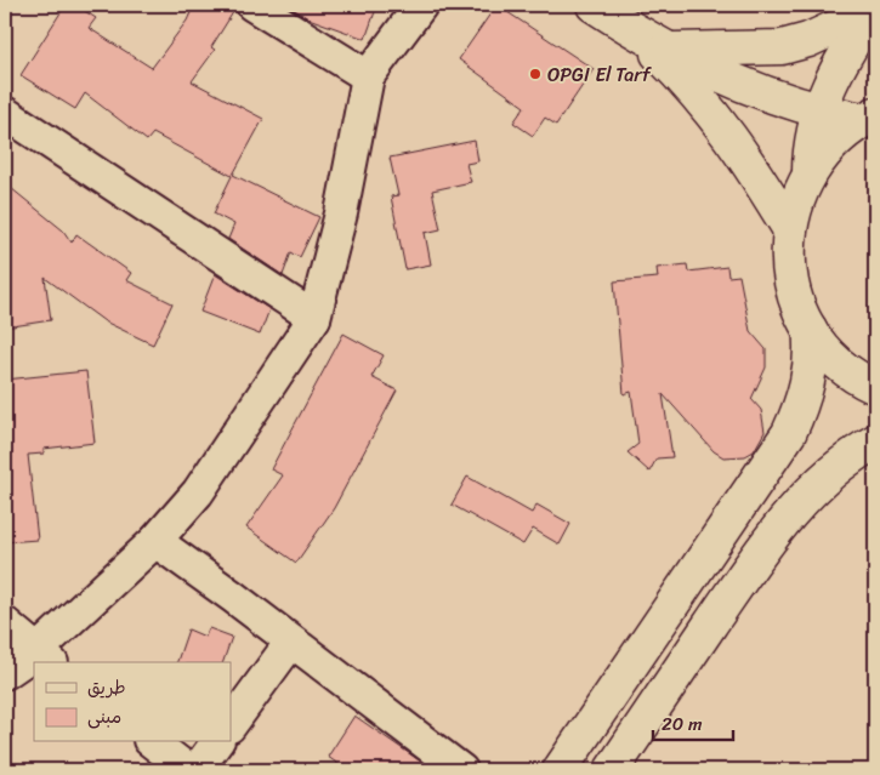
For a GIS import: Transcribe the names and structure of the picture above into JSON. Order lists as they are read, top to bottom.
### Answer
{
  "places": ["OPGI El Tarf"],
  "legend": ["طريق", "مبنى"],
  "scale_bar": "20 m"
}
